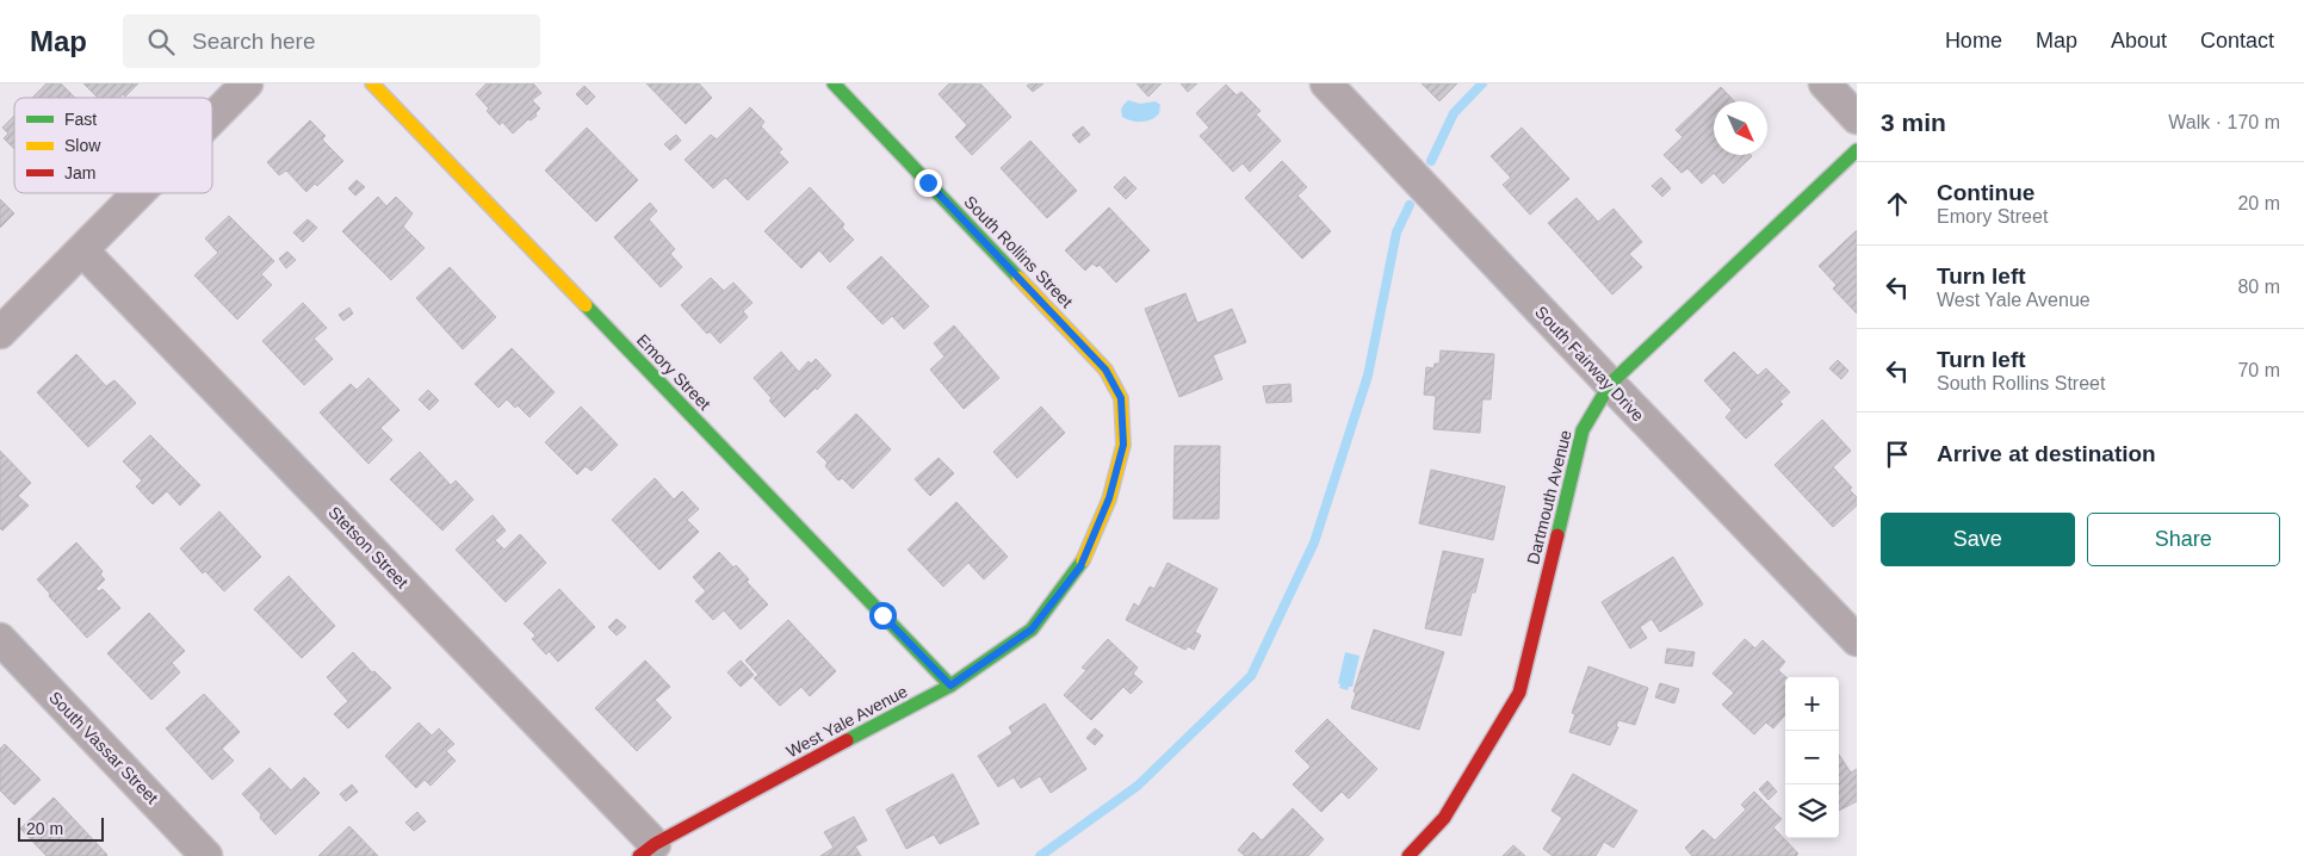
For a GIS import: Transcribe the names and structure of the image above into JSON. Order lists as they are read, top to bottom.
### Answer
{
  "streets": {
    "street": [
      "South Rollins Street",
      "South Fairway Drive",
      "Emory Street",
      "Dartmouth Avenue",
      "Stetson Street",
      "West Yale Avenue",
      "South Vassar Street"
    ]
  },
  "crossings": [
    ["South Rollins Street", "West Yale Avenue"],
    ["South Fairway Drive", "Dartmouth Avenue"],
    ["Emory Street", "West Yale Avenue"],
    ["Stetson Street", "West Yale Avenue"]
  ],
  "legend": ["Fast", "Slow", "Jam"],
  "scale_bar": "20 m",
  "north": "bottom right",
  "page": {
    "header": "Map",
    "search": "Search here",
    "nav": [
      "Home",
      "Map",
      "About",
      "Contact"
    ],
    "heading": ["3 min", "Walk · 170 m"],
    "list": [
      ["Continue", "Emory Street", "20 m"],
      ["Turn left", "West Yale Avenue", "80 m"],
      ["Turn left", "South Rollins Street", "70 m"],
      "Arrive at destination"
    ],
    "buttons": ["Save", "Share"],
    "map_buttons": ["+", "−"],
    "scale": "20 m"
  }
}
